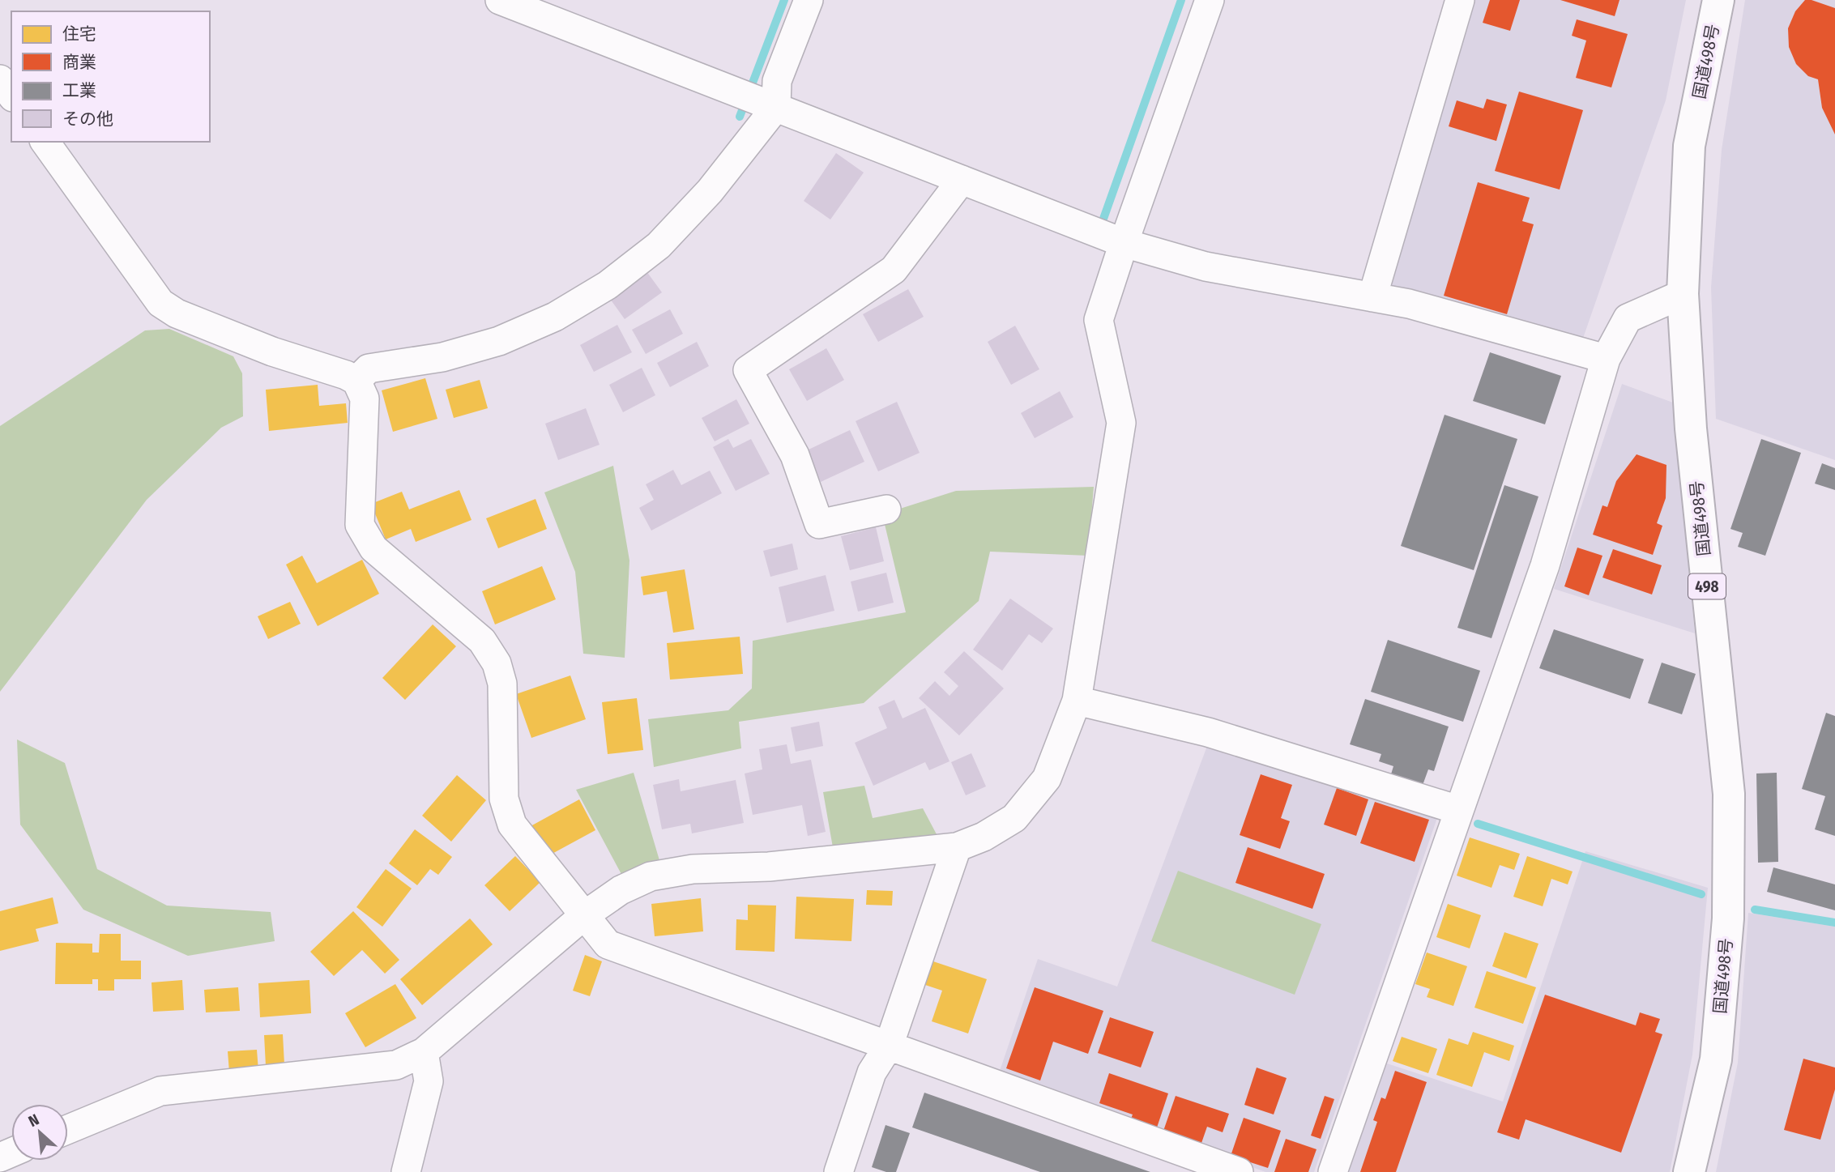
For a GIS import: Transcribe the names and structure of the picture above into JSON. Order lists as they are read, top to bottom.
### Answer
{
  "streets": {
    "highway": ["国道498号", "498"]
  },
  "legend": [
    "住宅",
    "商業",
    "工業",
    "その他"
  ],
  "north": "top left"
}
